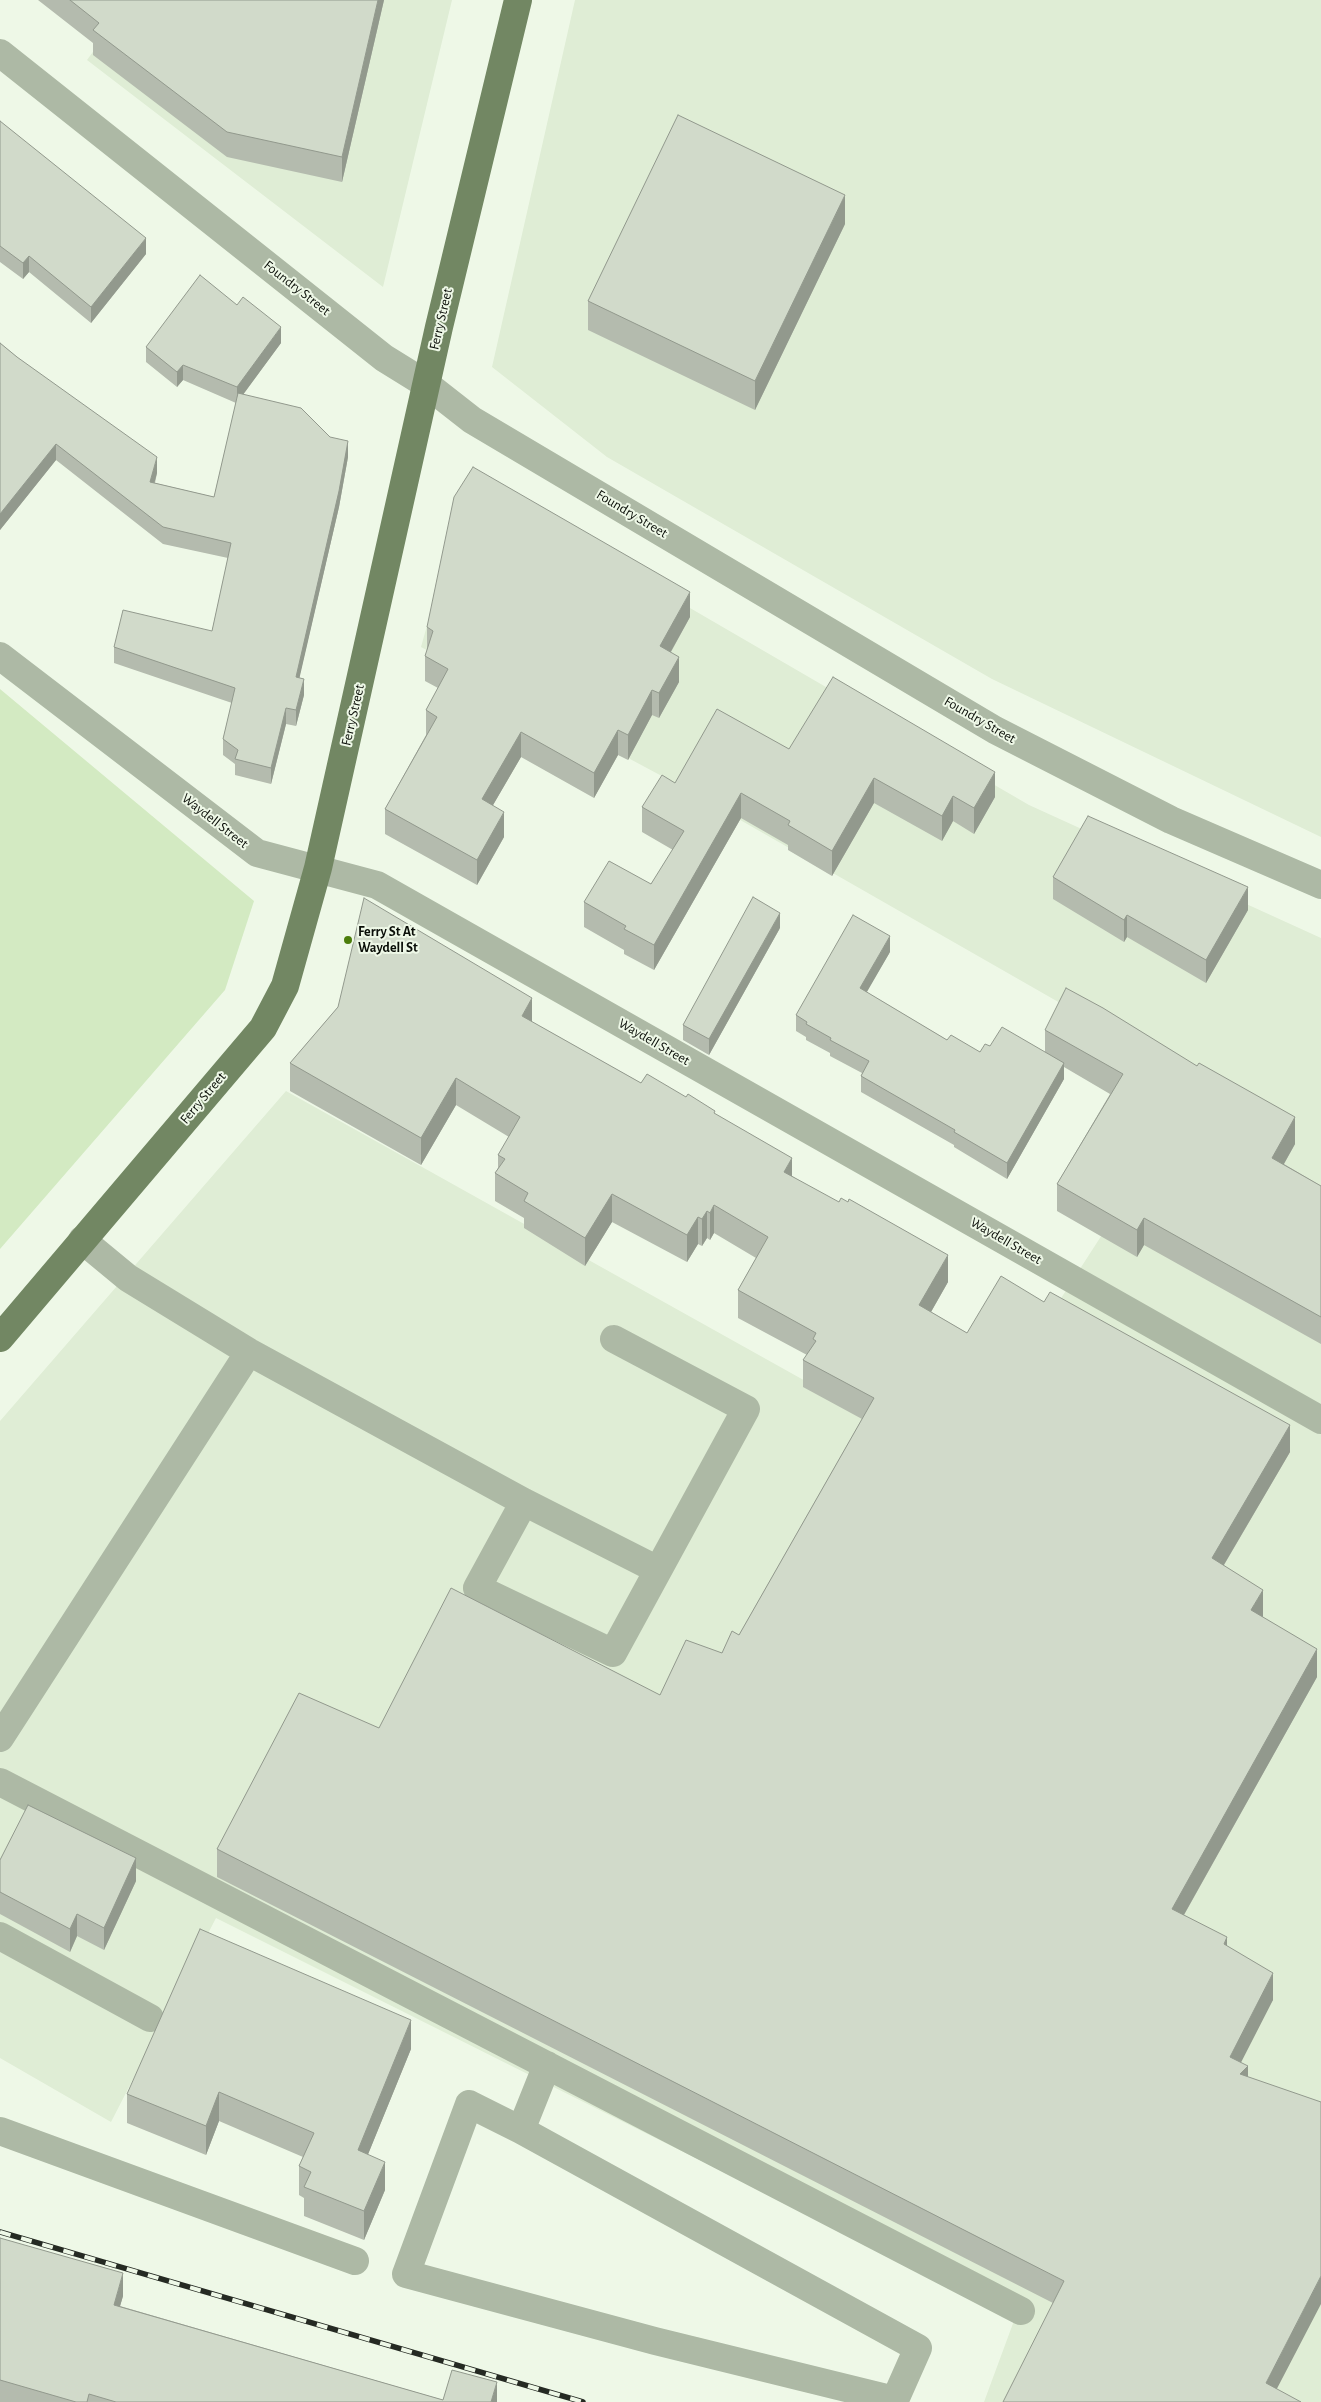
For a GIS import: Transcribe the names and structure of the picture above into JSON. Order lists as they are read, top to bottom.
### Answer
{
  "streets": {
    "main road": ["Ferry Street"],
    "street": ["Foundry Street", "Waydell Street"]
  },
  "crossings": [
    ["Foundry Street", "Ferry Street"],
    ["Ferry Street", "Waydell Street"]
  ],
  "places": ["Ferry St At Waydell St"]
}
